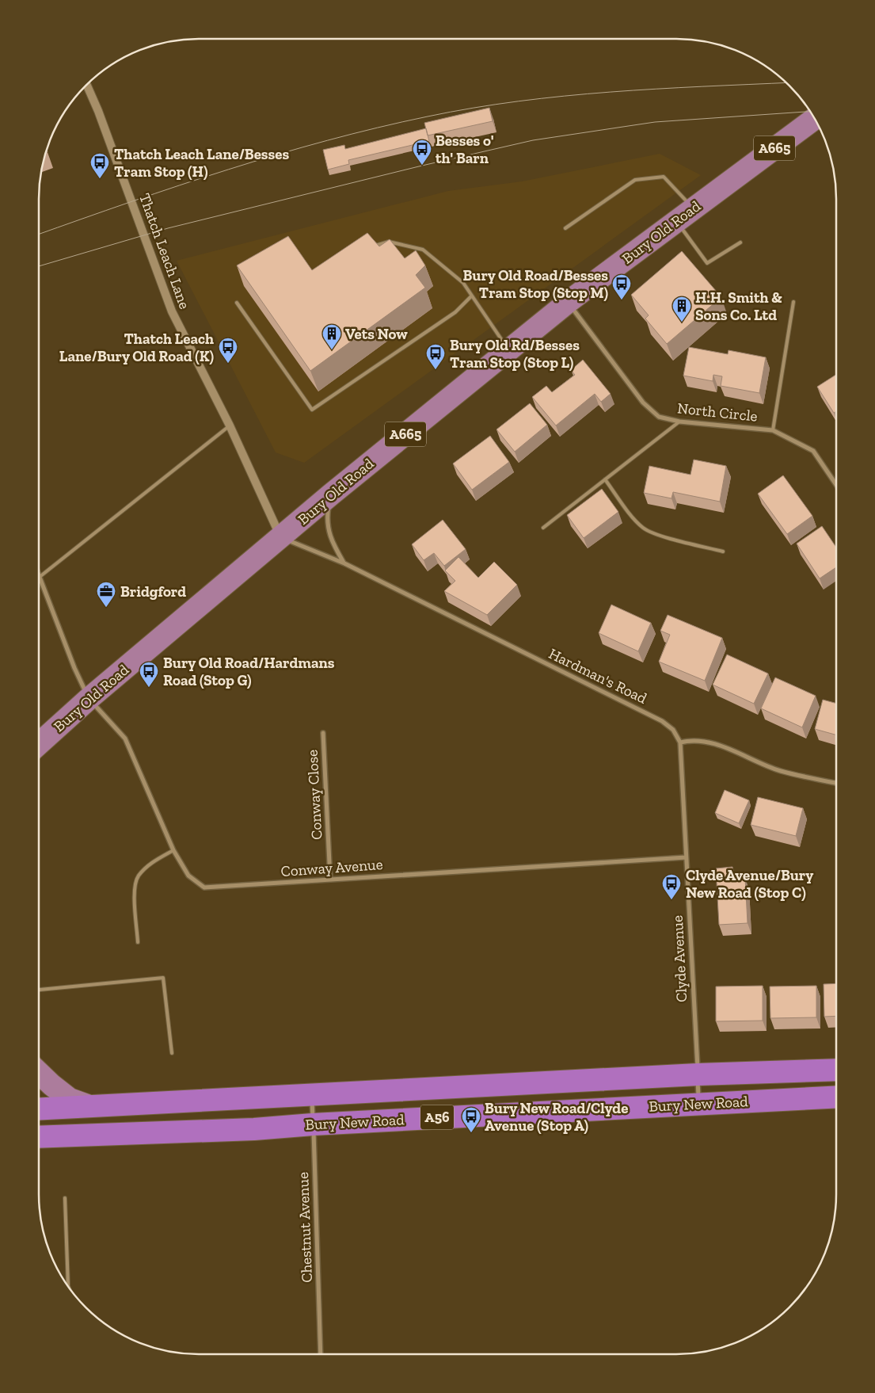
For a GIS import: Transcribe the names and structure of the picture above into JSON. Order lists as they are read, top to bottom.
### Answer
{
  "streets": {
    "highway": ["Bury New Road", "A56"],
    "main road": ["A665", "Bury Old Road"],
    "street": [
      "Thatch Leach Lane",
      "North Circle",
      "Hardman's Road",
      "Conway Close",
      "Conway Avenue",
      "Clyde Avenue",
      "Chestnut Avenue"
    ]
  },
  "crossings": [
    ["Bury Old Road", "Thatch Leach Lane"],
    ["Bury Old Road", "North Circle"],
    ["Bury Old Road", "Hardman's Road"],
    ["Bury Old Road", "Conway Avenue"],
    ["Thatch Leach Lane", "Hardman's Road"],
    ["Hardman's Road", "Clyde Avenue"],
    ["Conway Close", "Conway Avenue"],
    ["Conway Avenue", "Clyde Avenue"],
    ["Clyde Avenue", "Bury New Road"],
    ["Bury New Road", "Chestnut Avenue"]
  ],
  "places": {
    "bus stop": [
      "Besses o' th' Barn",
      "Thatch Leach Lane/Besses Tram Stop (H)",
      "Bury Old Road/Besses Tram Stop (Stop M)",
      "Thatch Leach Lane/Bury Old Road (K)",
      "Bury Old Rd/Besses Tram Stop (Stop L)",
      "Bury Old Road/Hardmans Road (Stop G)",
      "Clyde Avenue/Bury New Road (Stop C)",
      "Bury New Road/Clyde Avenue (Stop A)"
    ],
    "building": ["H.H. Smith & Sons Co. Ltd", "Vets Now"],
    "office": ["Bridgford"]
  }
}
